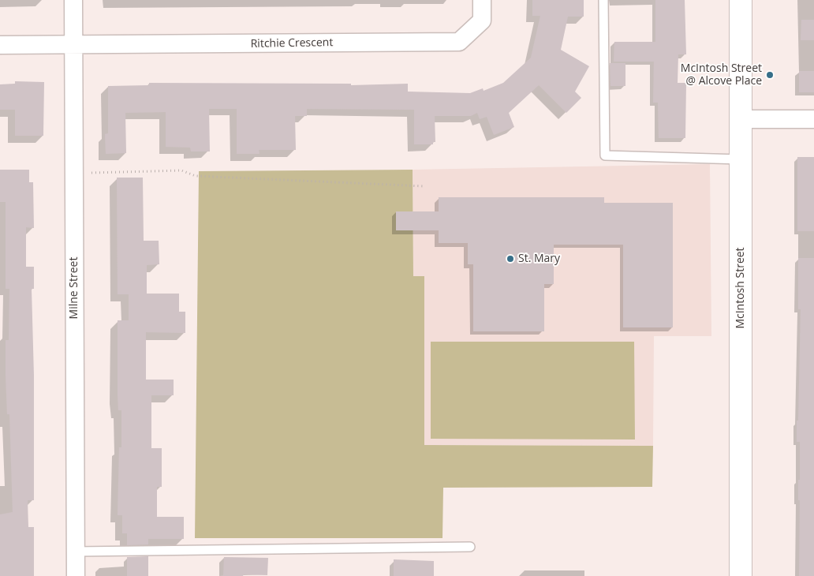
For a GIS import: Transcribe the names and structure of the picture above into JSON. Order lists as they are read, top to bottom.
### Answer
{
  "streets": {
    "street": ["Ritchie Crescent", "Milne Street", "McIntosh Street"]
  },
  "crossings": [
    ["Ritchie Crescent", "Milne Street"]
  ],
  "places": ["McIntosh Street @ Alcove Place", "St. Mary"]
}
